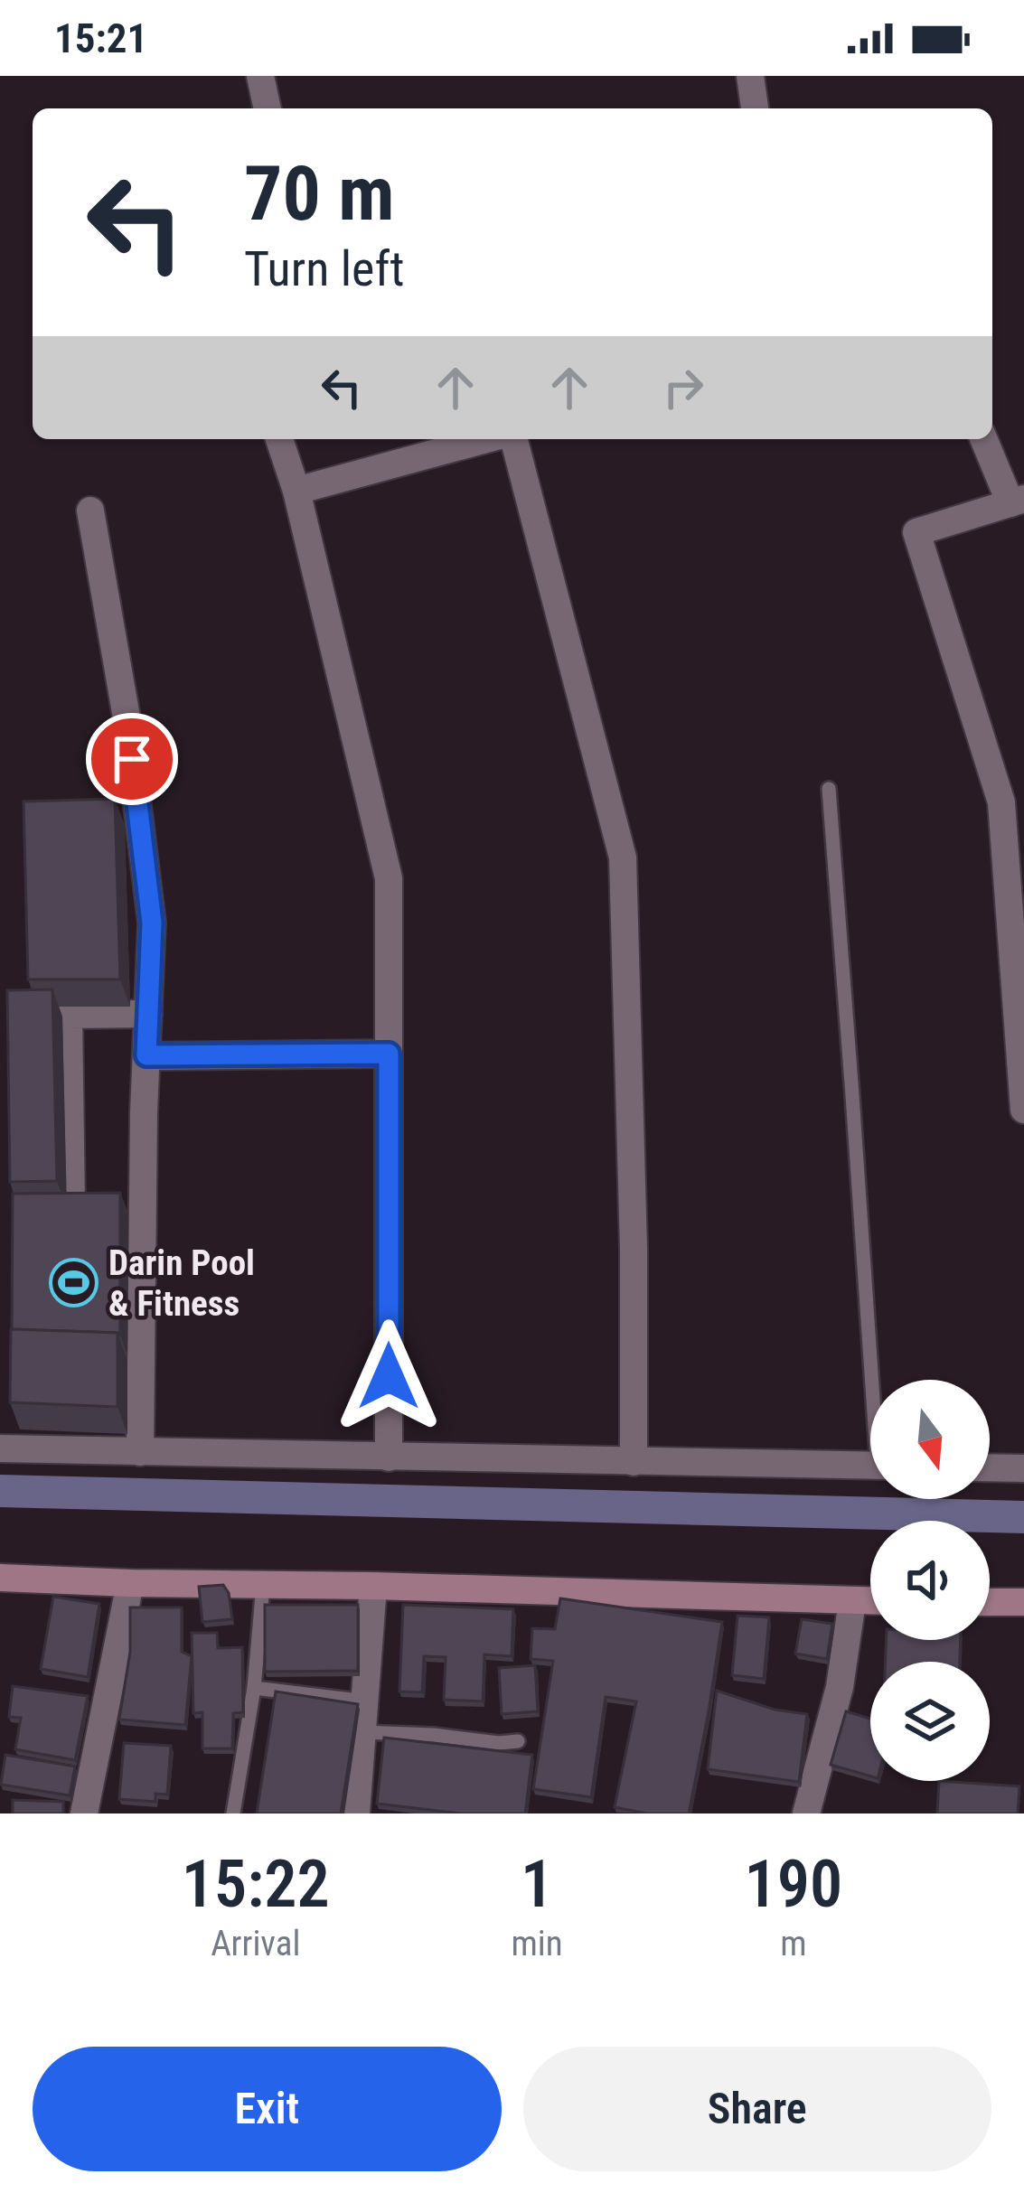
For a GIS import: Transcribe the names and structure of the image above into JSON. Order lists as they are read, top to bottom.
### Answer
{
  "places": {
    "sports": ["Darin Pool & Fitness"]
  },
  "north": "bottom",
  "page": {
    "status": "15:21",
    "turn": ["70 m", "Turn left"],
    "eta": [
      "15:22",
      "Arrival",
      "1",
      "min",
      "190",
      "m"
    ],
    "buttons": ["Exit", "Share"]
  }
}
